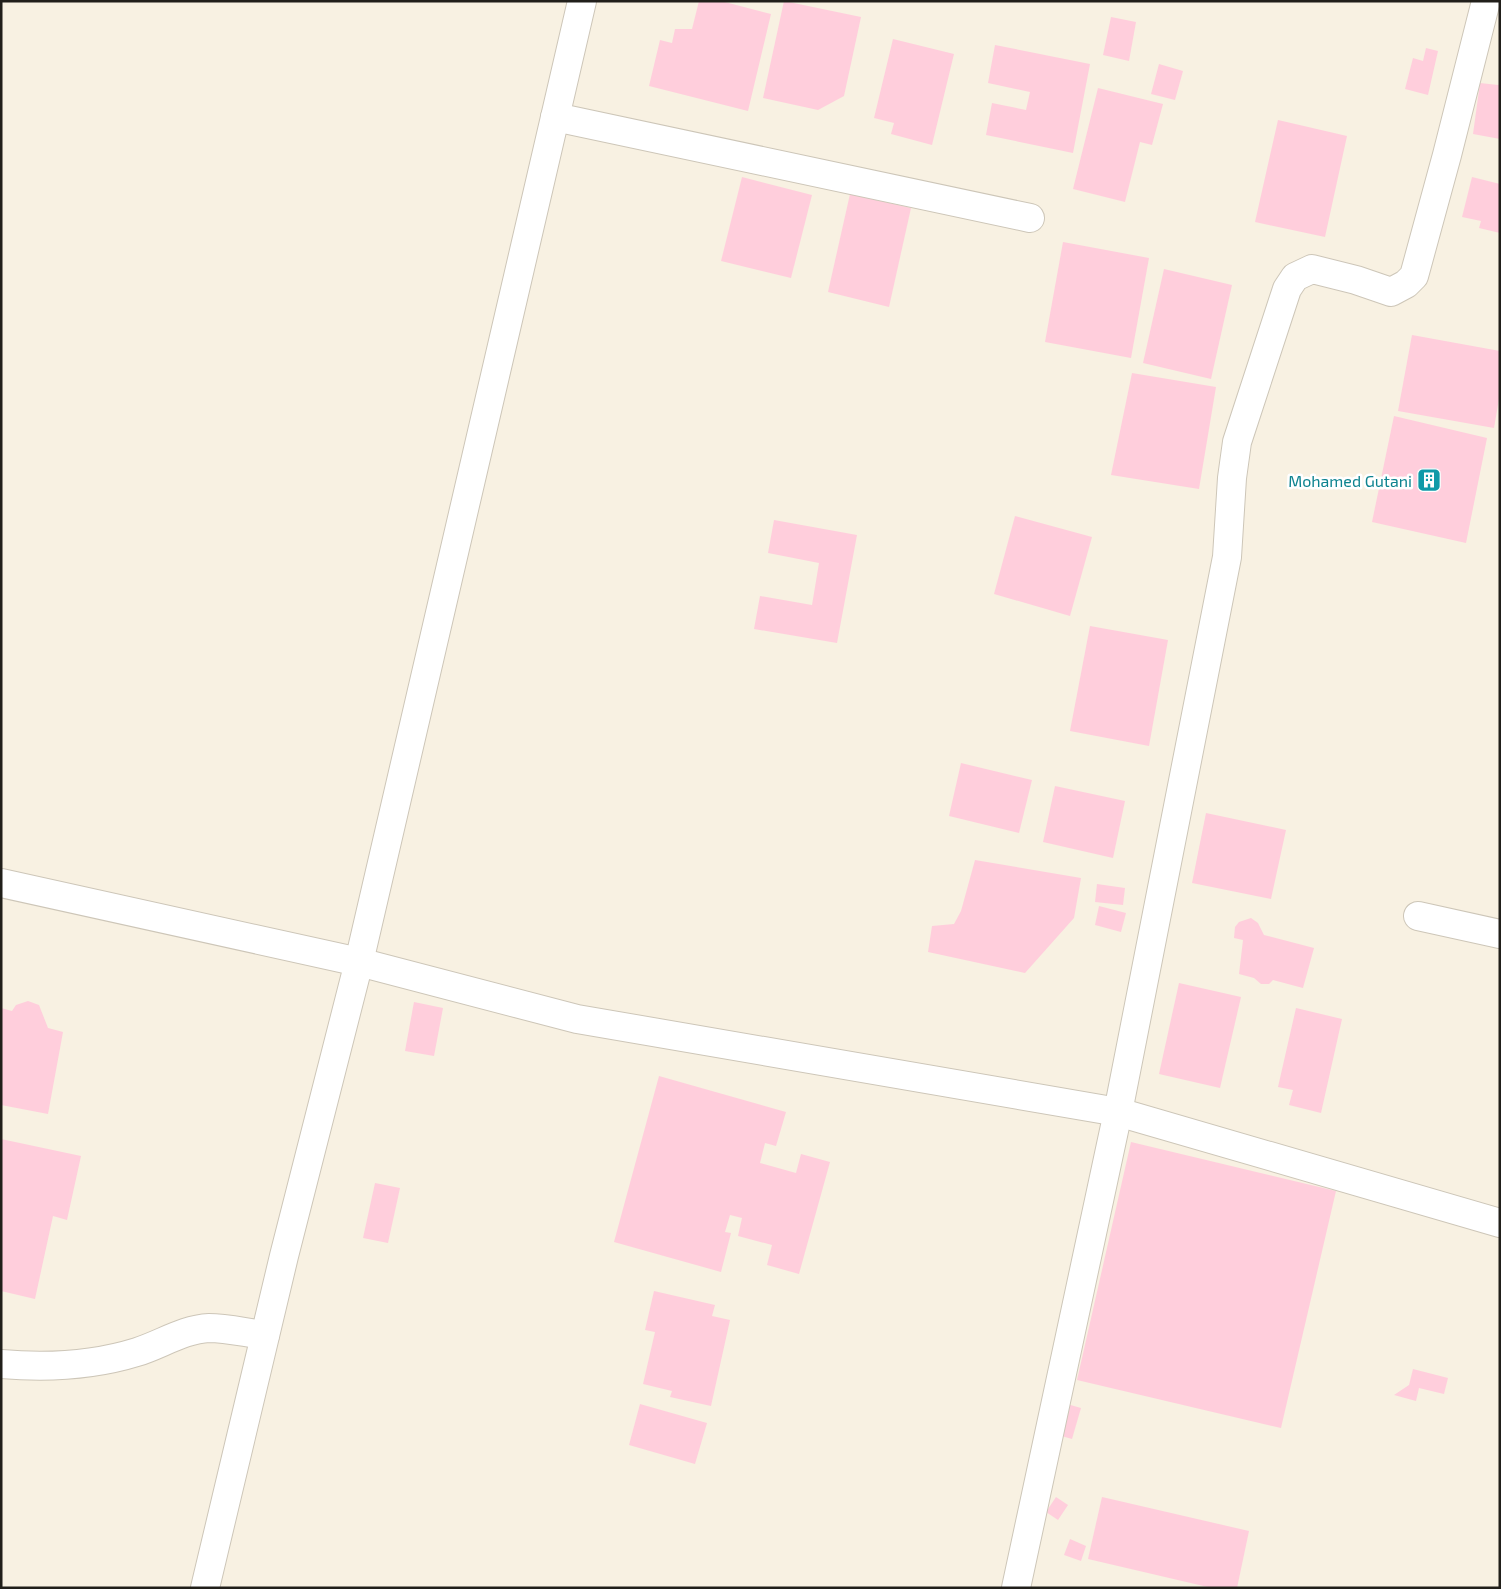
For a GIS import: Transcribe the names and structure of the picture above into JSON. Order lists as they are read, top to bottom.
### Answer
{
  "places": {
    "building": ["Mohamed Gutani"]
  }
}
